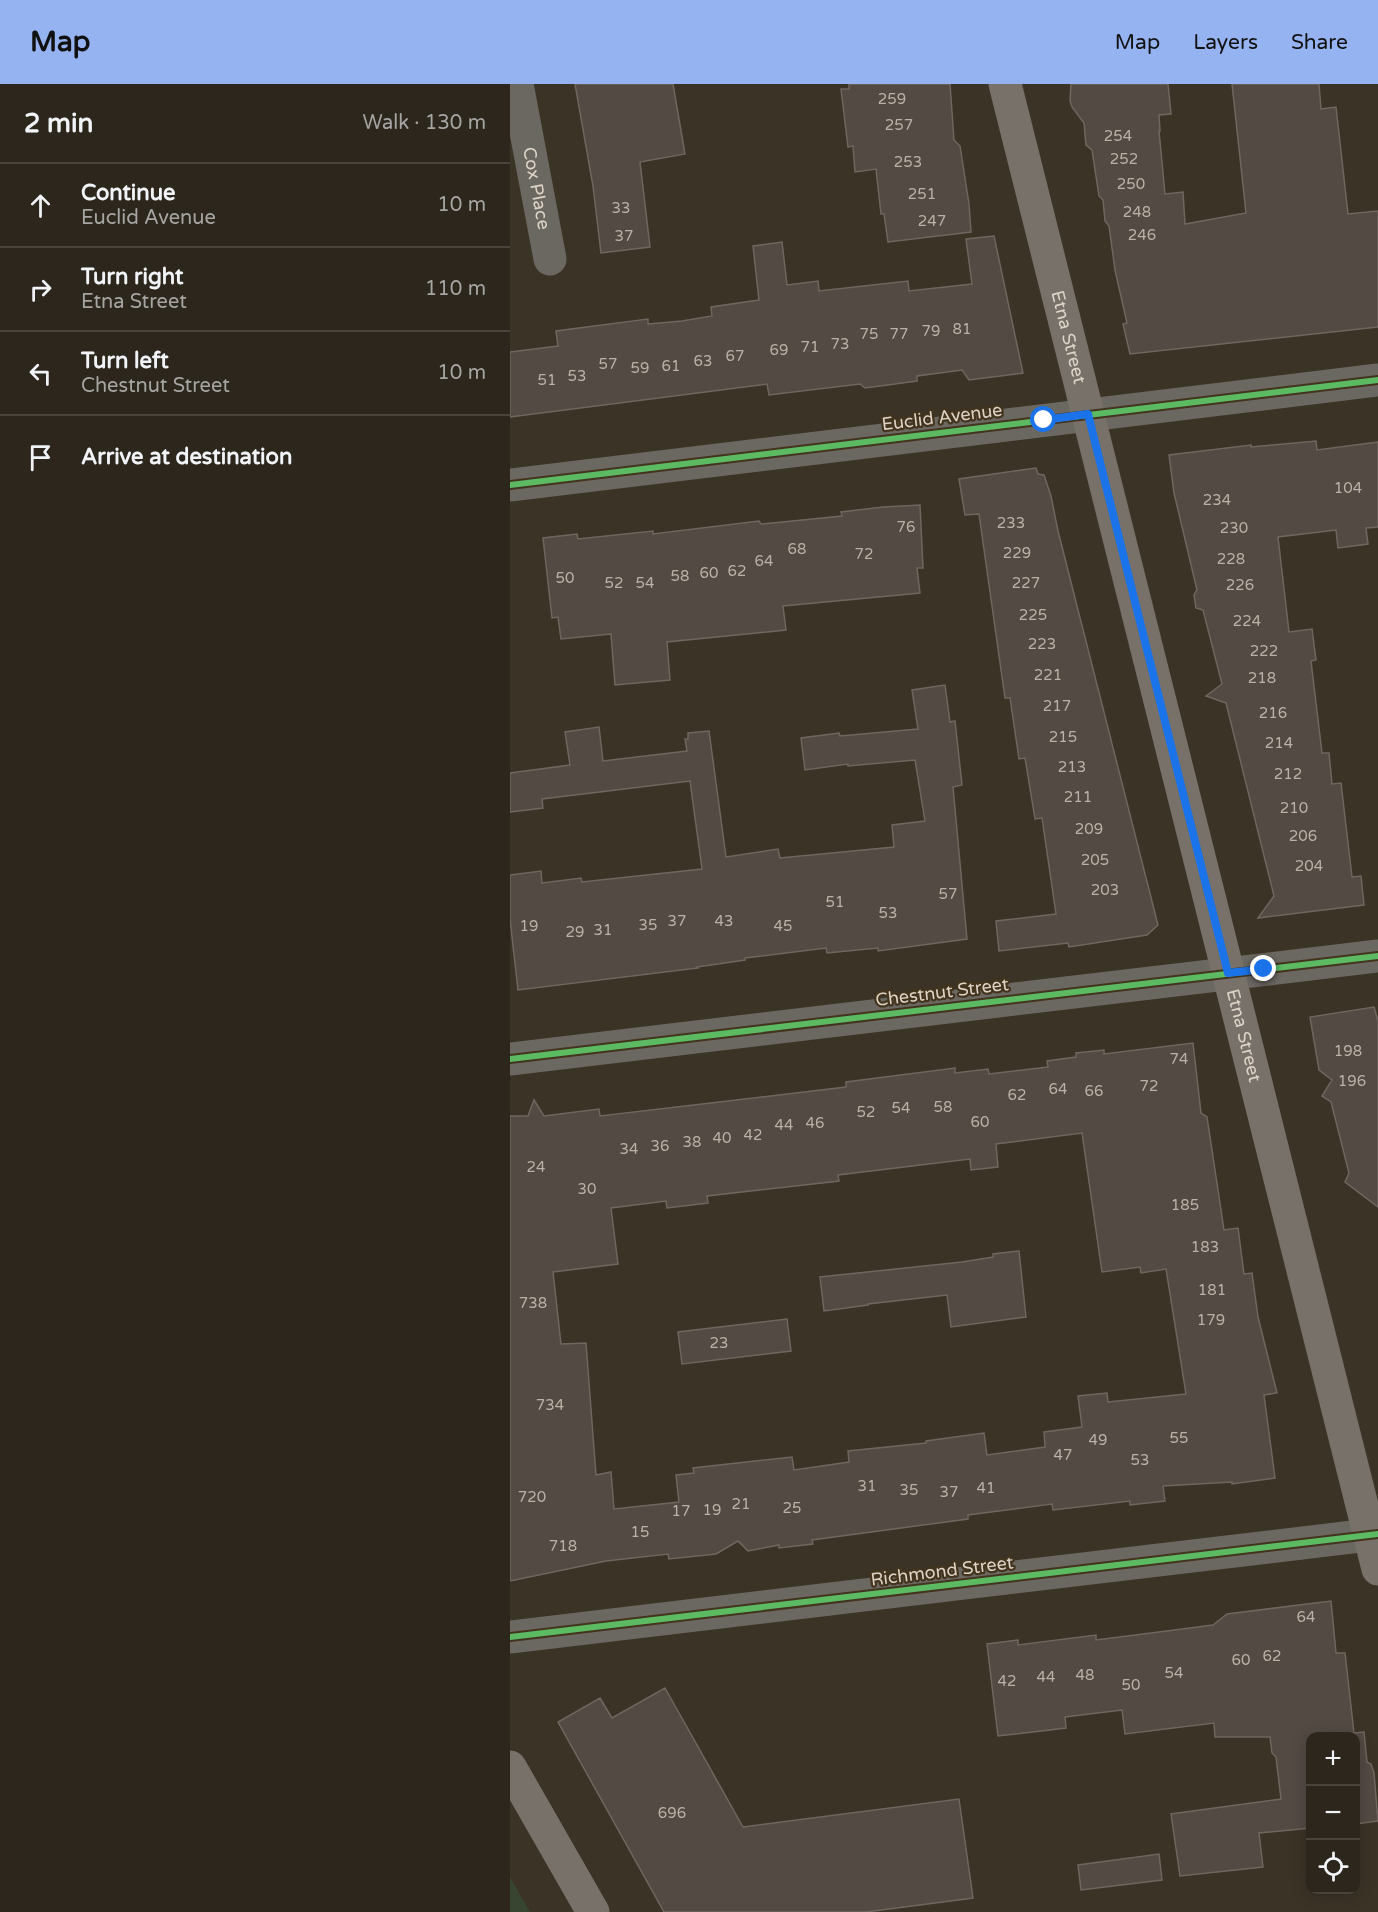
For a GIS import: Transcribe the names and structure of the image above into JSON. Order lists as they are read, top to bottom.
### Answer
{
  "streets": {
    "main road": ["Etna Street"],
    "street": [
      "Cox Place",
      "Euclid Avenue",
      "Chestnut Street",
      "Richmond Street"
    ]
  },
  "crossings": [
    ["Etna Street", "Euclid Avenue"],
    ["Etna Street", "Chestnut Street"],
    ["Etna Street", "Richmond Street"]
  ],
  "house_numbers": [
    "259",
    "257",
    "254",
    "252",
    "253",
    "250",
    "251",
    "33",
    "248",
    "247",
    "246",
    "37",
    "81",
    "79",
    "75",
    "77",
    "73",
    "71",
    "69",
    "67",
    "63",
    "57",
    "61",
    "59",
    "53",
    "51",
    "104",
    "234",
    "233",
    "76",
    "230",
    "68",
    "229",
    "72",
    "228",
    "64",
    "62",
    "60",
    "58",
    "50",
    "52",
    "54",
    "227",
    "226",
    "225",
    "224",
    "223",
    "222",
    "221",
    "218",
    "217",
    "216",
    "215",
    "214",
    "213",
    "212",
    "211",
    "210",
    "209",
    "206",
    "205",
    "204",
    "203",
    "57",
    "51",
    "53",
    "37",
    "43",
    "35",
    "19",
    "45",
    "31",
    "29",
    "198",
    "74",
    "196",
    "72",
    "64",
    "66",
    "62",
    "58",
    "54",
    "52",
    "60",
    "46",
    "44",
    "42",
    "40",
    "38",
    "36",
    "34",
    "24",
    "30",
    "185",
    "183",
    "181",
    "738",
    "179",
    "23",
    "734",
    "55",
    "49",
    "47",
    "53",
    "31",
    "41",
    "35",
    "37",
    "720",
    "21",
    "25",
    "19",
    "17",
    "15",
    "718",
    "64",
    "62",
    "60",
    "54",
    "48",
    "44",
    "42",
    "50",
    "696"
  ],
  "page": {
    "header": "Map",
    "nav": ["Map", "Layers", "Share"],
    "heading": ["2 min", "Walk · 130 m"],
    "list": [
      ["Continue", "Euclid Avenue", "10 m"],
      ["Turn right", "Etna Street", "110 m"],
      ["Turn left", "Chestnut Street", "10 m"],
      "Arrive at destination"
    ],
    "map_buttons": ["+", "−"]
  }
}
